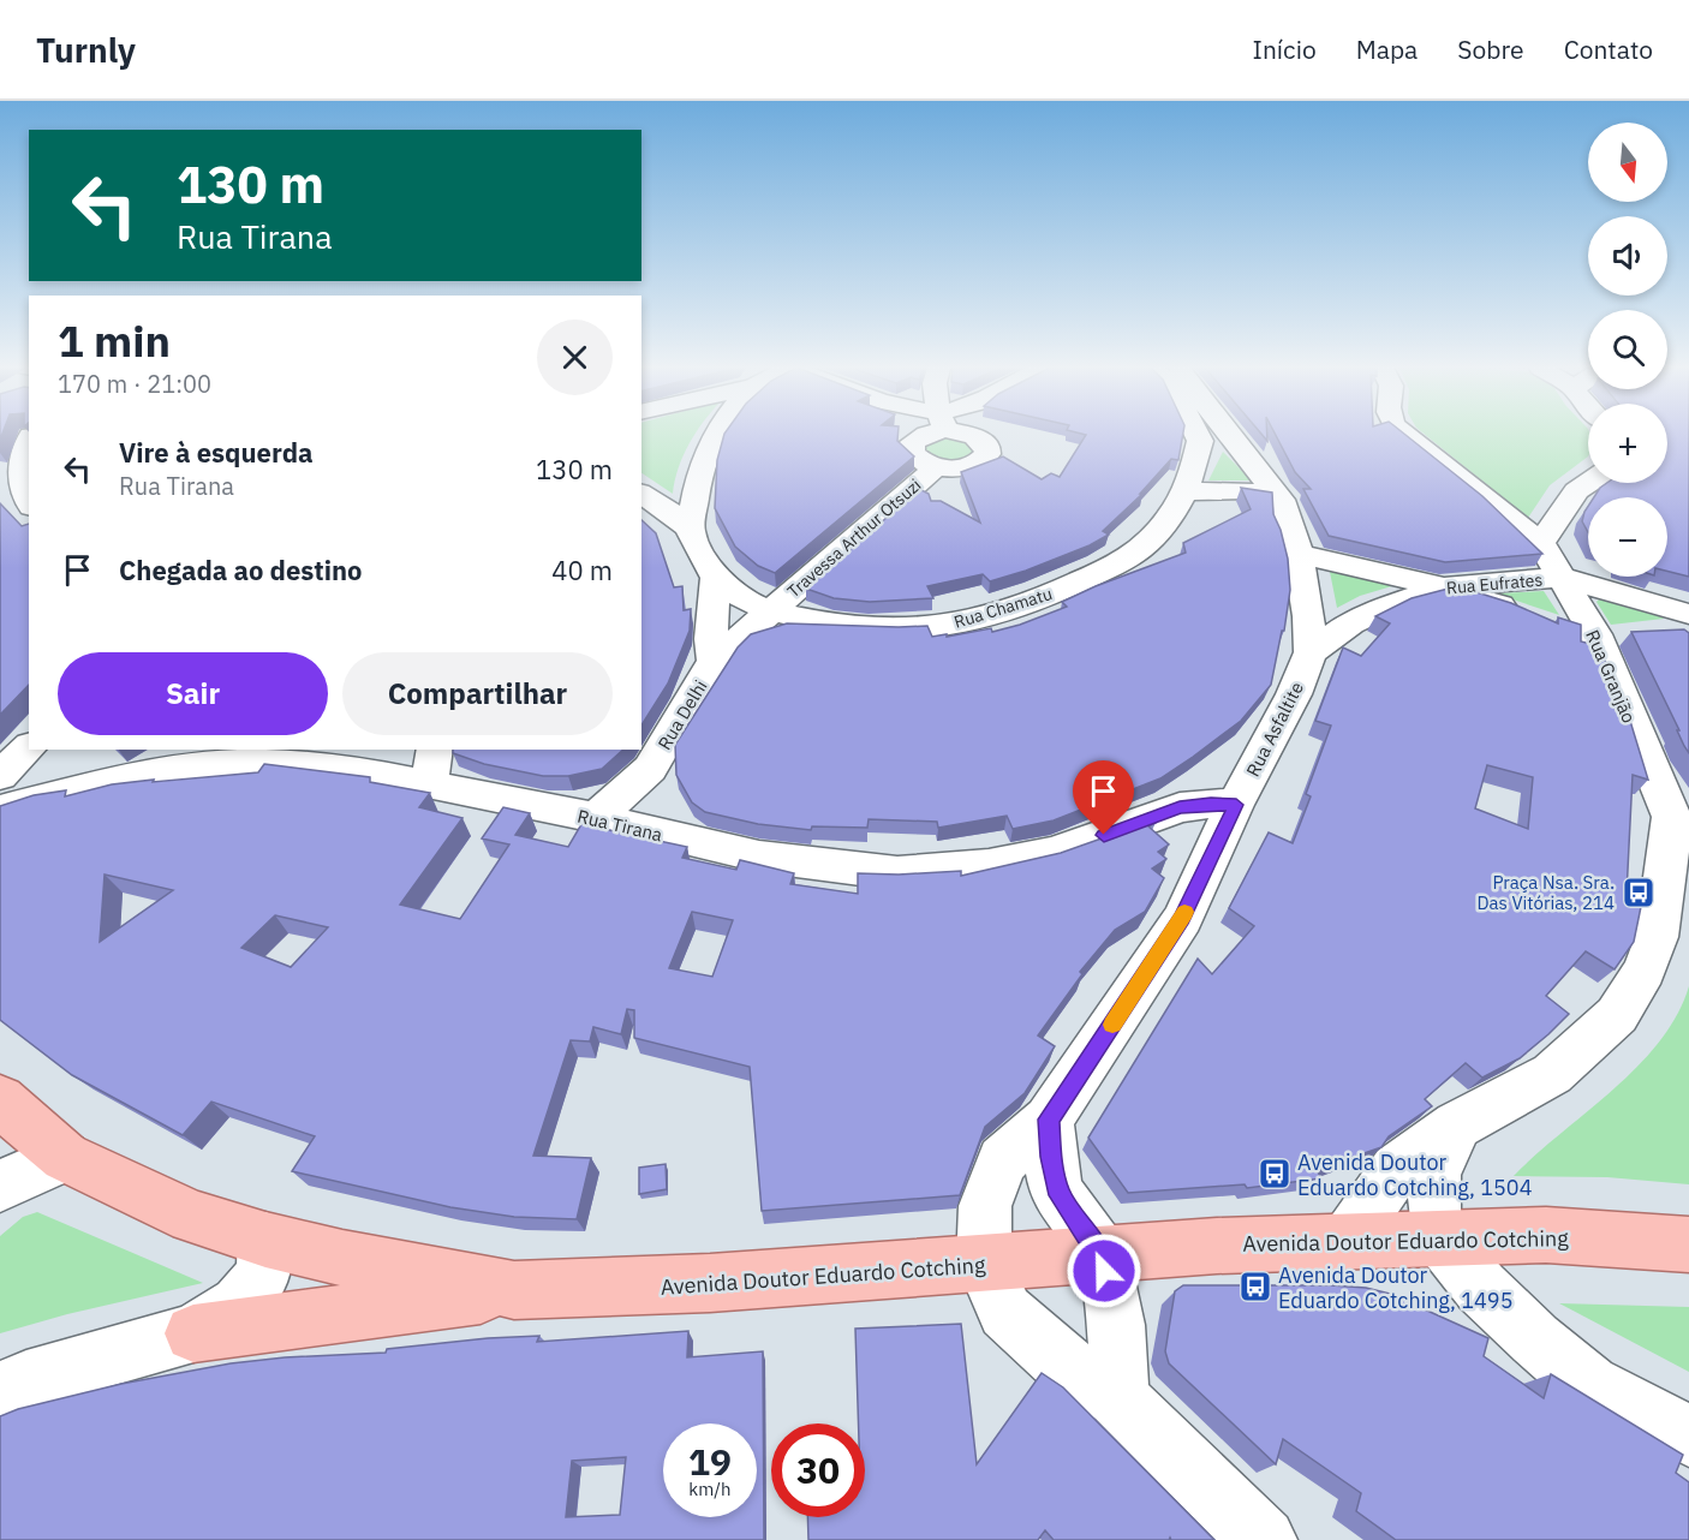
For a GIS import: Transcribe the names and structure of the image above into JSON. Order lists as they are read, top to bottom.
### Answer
{
  "streets": {
    "main road": ["Avenida Doutor Eduardo Cotching"],
    "street": [
      "Travessa Arthur Otsuzi",
      "Rua Eufrates",
      "Rua Chamatu",
      "Rua Granjão",
      "Rua Delhi",
      "Rua Asfaltite",
      "Rua Tirana"
    ]
  },
  "crossings": [
    ["Travessa Arthur Otsuzi", "Rua Chamatu"],
    ["Travessa Arthur Otsuzi", "Rua Delhi"],
    ["Rua Eufrates", "Rua Granjão"],
    ["Rua Eufrates", "Rua Asfaltite"],
    ["Rua Chamatu", "Rua Delhi"],
    ["Rua Delhi", "Rua Tirana"],
    ["Rua Asfaltite", "Rua Tirana"],
    ["Rua Asfaltite", "Avenida Doutor Eduardo Cotching"]
  ],
  "places": {
    "bus stop": ["Praça Nsa. Sra. Das Vitórias, 214", "Avenida Doutor Eduardo Cotching, 1504", "Avenida Doutor Eduardo Cotching, 1495"]
  },
  "north": "bottom",
  "page": {
    "header": "Turnly",
    "nav": [
      "Início",
      "Mapa",
      "Sobre",
      "Contato"
    ],
    "map_buttons": ["+", "−"],
    "turn": ["130 m", "Rua Tirana"],
    "heading": ["1 min", "170 m · 21:00"],
    "list": [
      {
        "name": "Vire à esquerda",
        "note": "Rua Tirana",
        "value": "130 m"
      },
      {
        "name": "Chegada ao destino",
        "value": "40 m"
      }
    ],
    "buttons": ["Sair", "Compartilhar"],
    "speed": "19 km/h",
    "limit": "30"
  }
}
